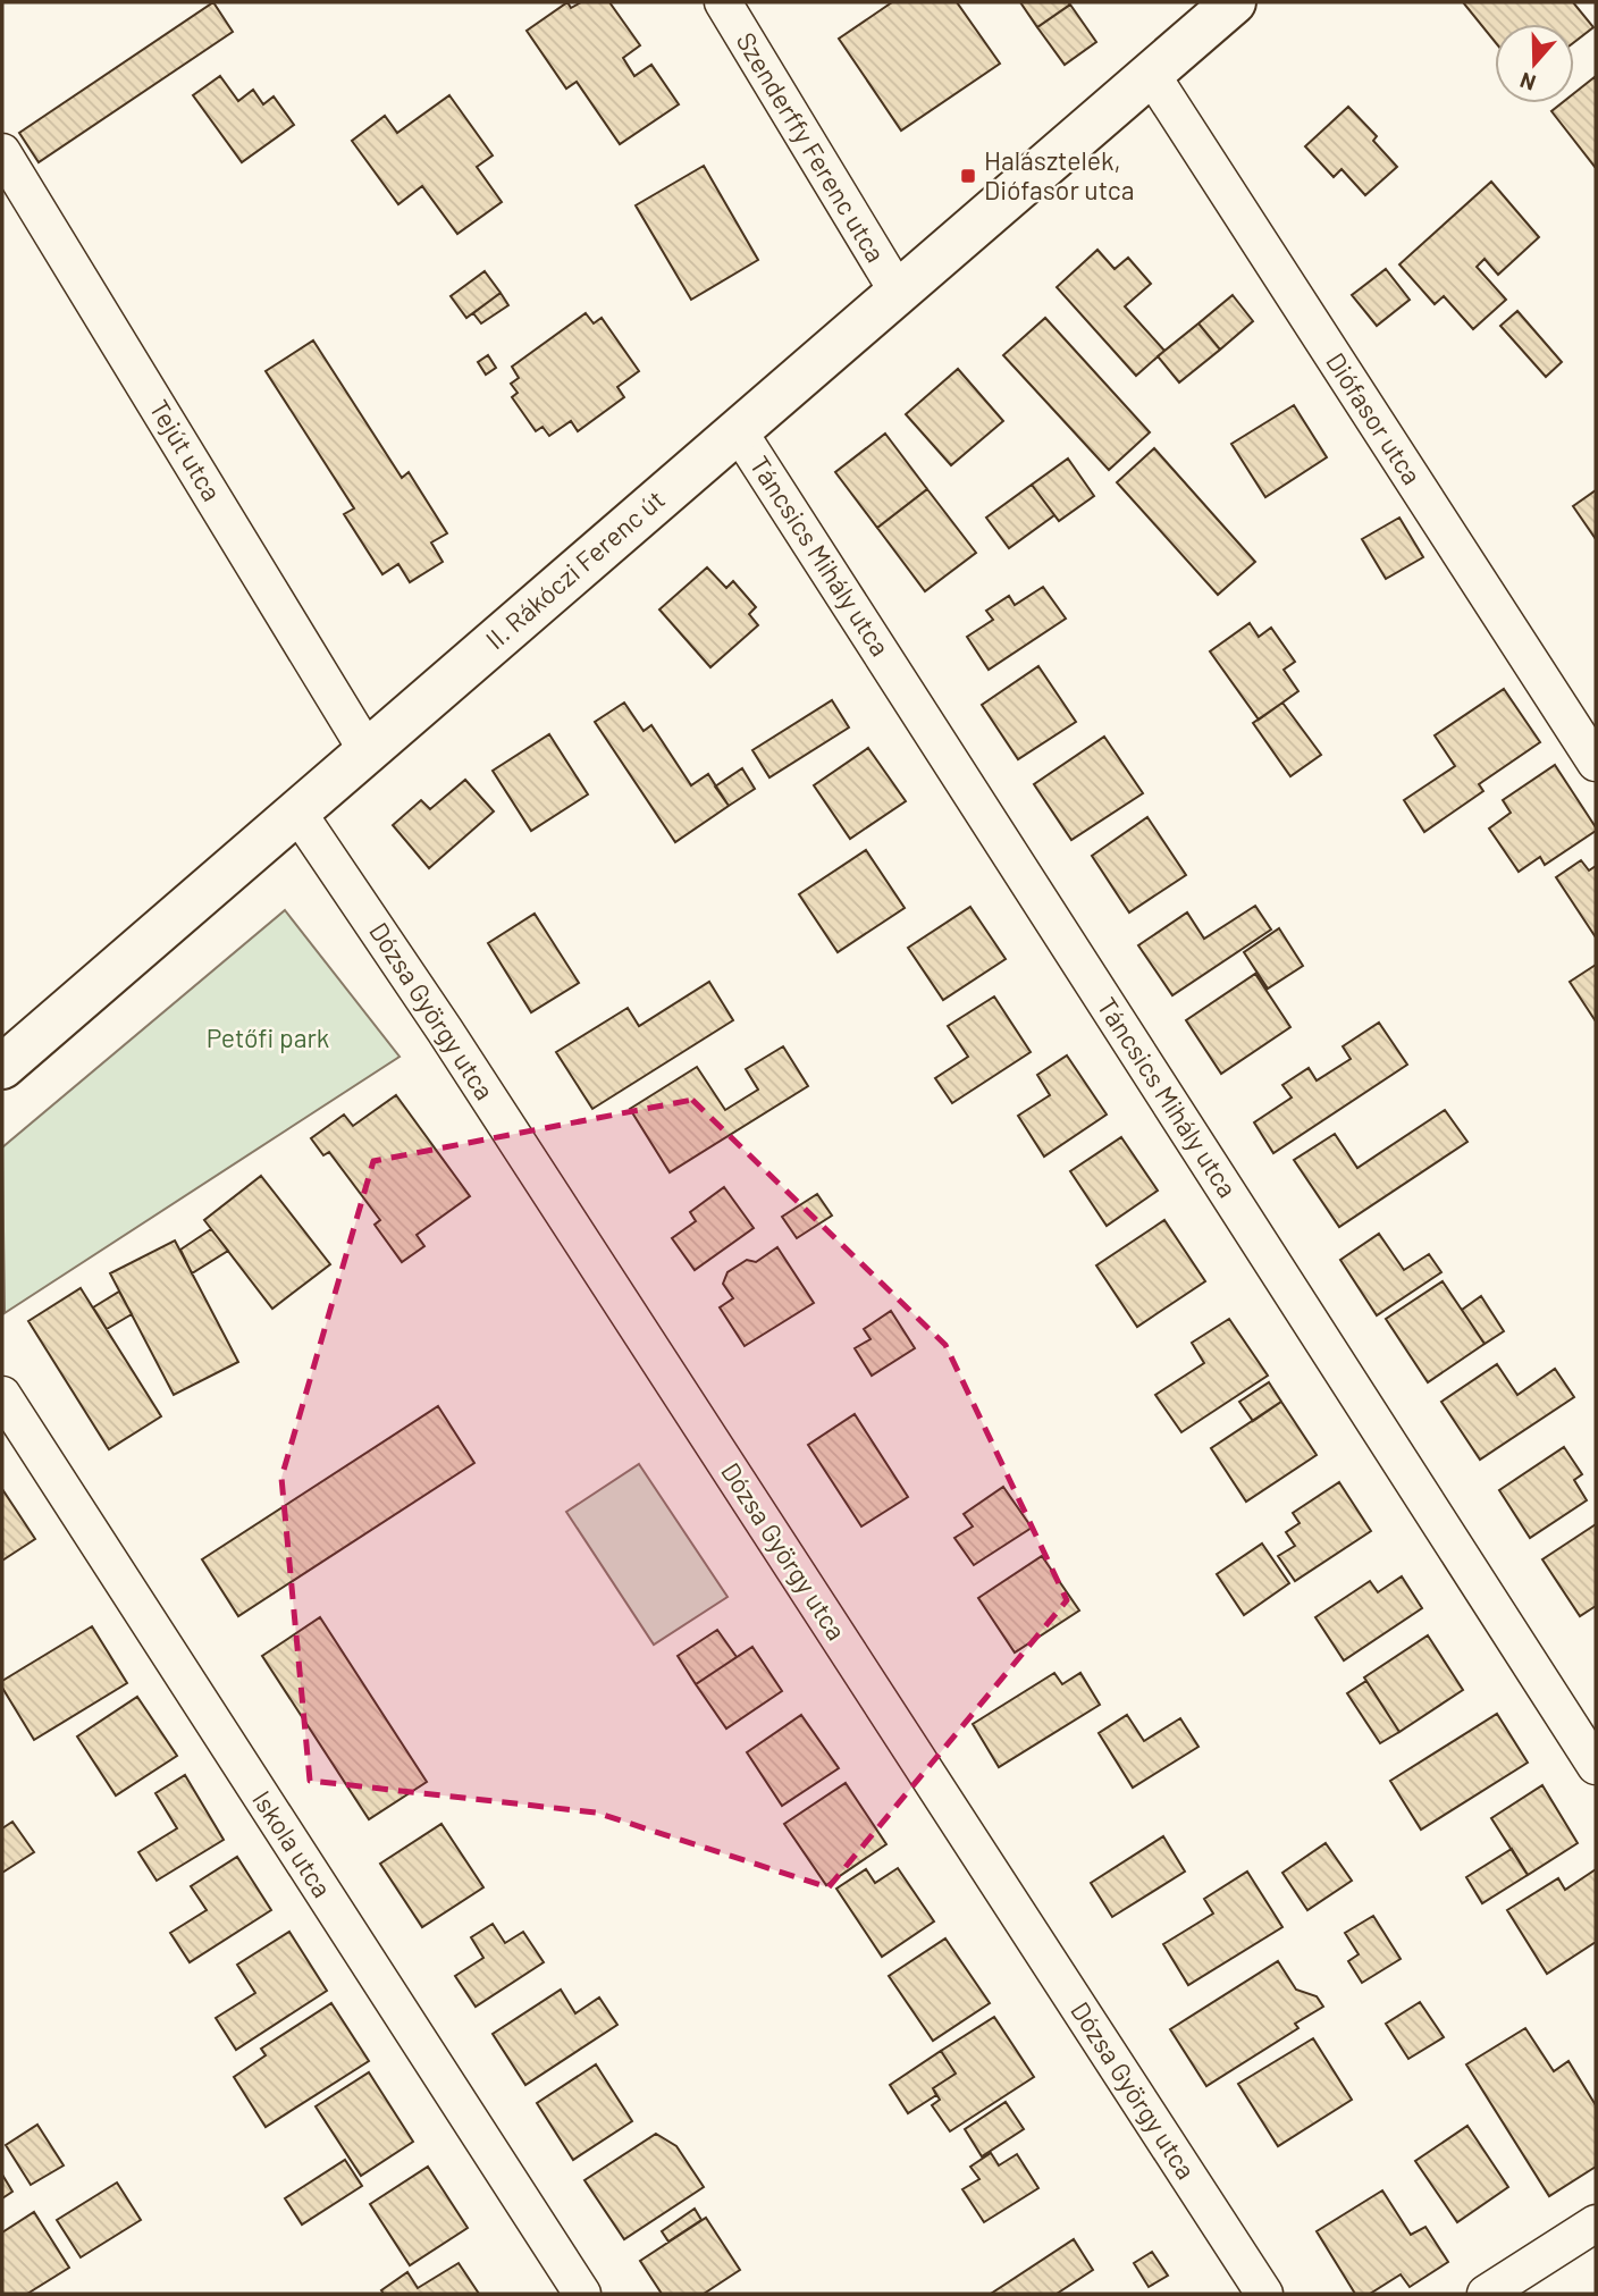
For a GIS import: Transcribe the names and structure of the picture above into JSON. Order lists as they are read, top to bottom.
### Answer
{
  "streets": {
    "main road": ["II. Rákóczi Ferenc út"],
    "street": [
      "Szenderffy Ferenc utca",
      "Diófasor utca",
      "Tejút utca",
      "Táncsics Mihály utca",
      "Dózsa György utca",
      "Iskola utca"
    ]
  },
  "crossings": [
    ["Szenderffy Ferenc utca", "II. Rákóczi Ferenc út"],
    ["Diófasor utca", "II. Rákóczi Ferenc út"],
    ["Tejút utca", "II. Rákóczi Ferenc út"],
    ["Táncsics Mihály utca", "II. Rákóczi Ferenc út"],
    ["II. Rákóczi Ferenc út", "Dózsa György utca"]
  ],
  "parks": ["Petőfi park"],
  "places": {
    "transit": ["Halásztelek, Diófasor utca"]
  },
  "north": "bottom"
}
